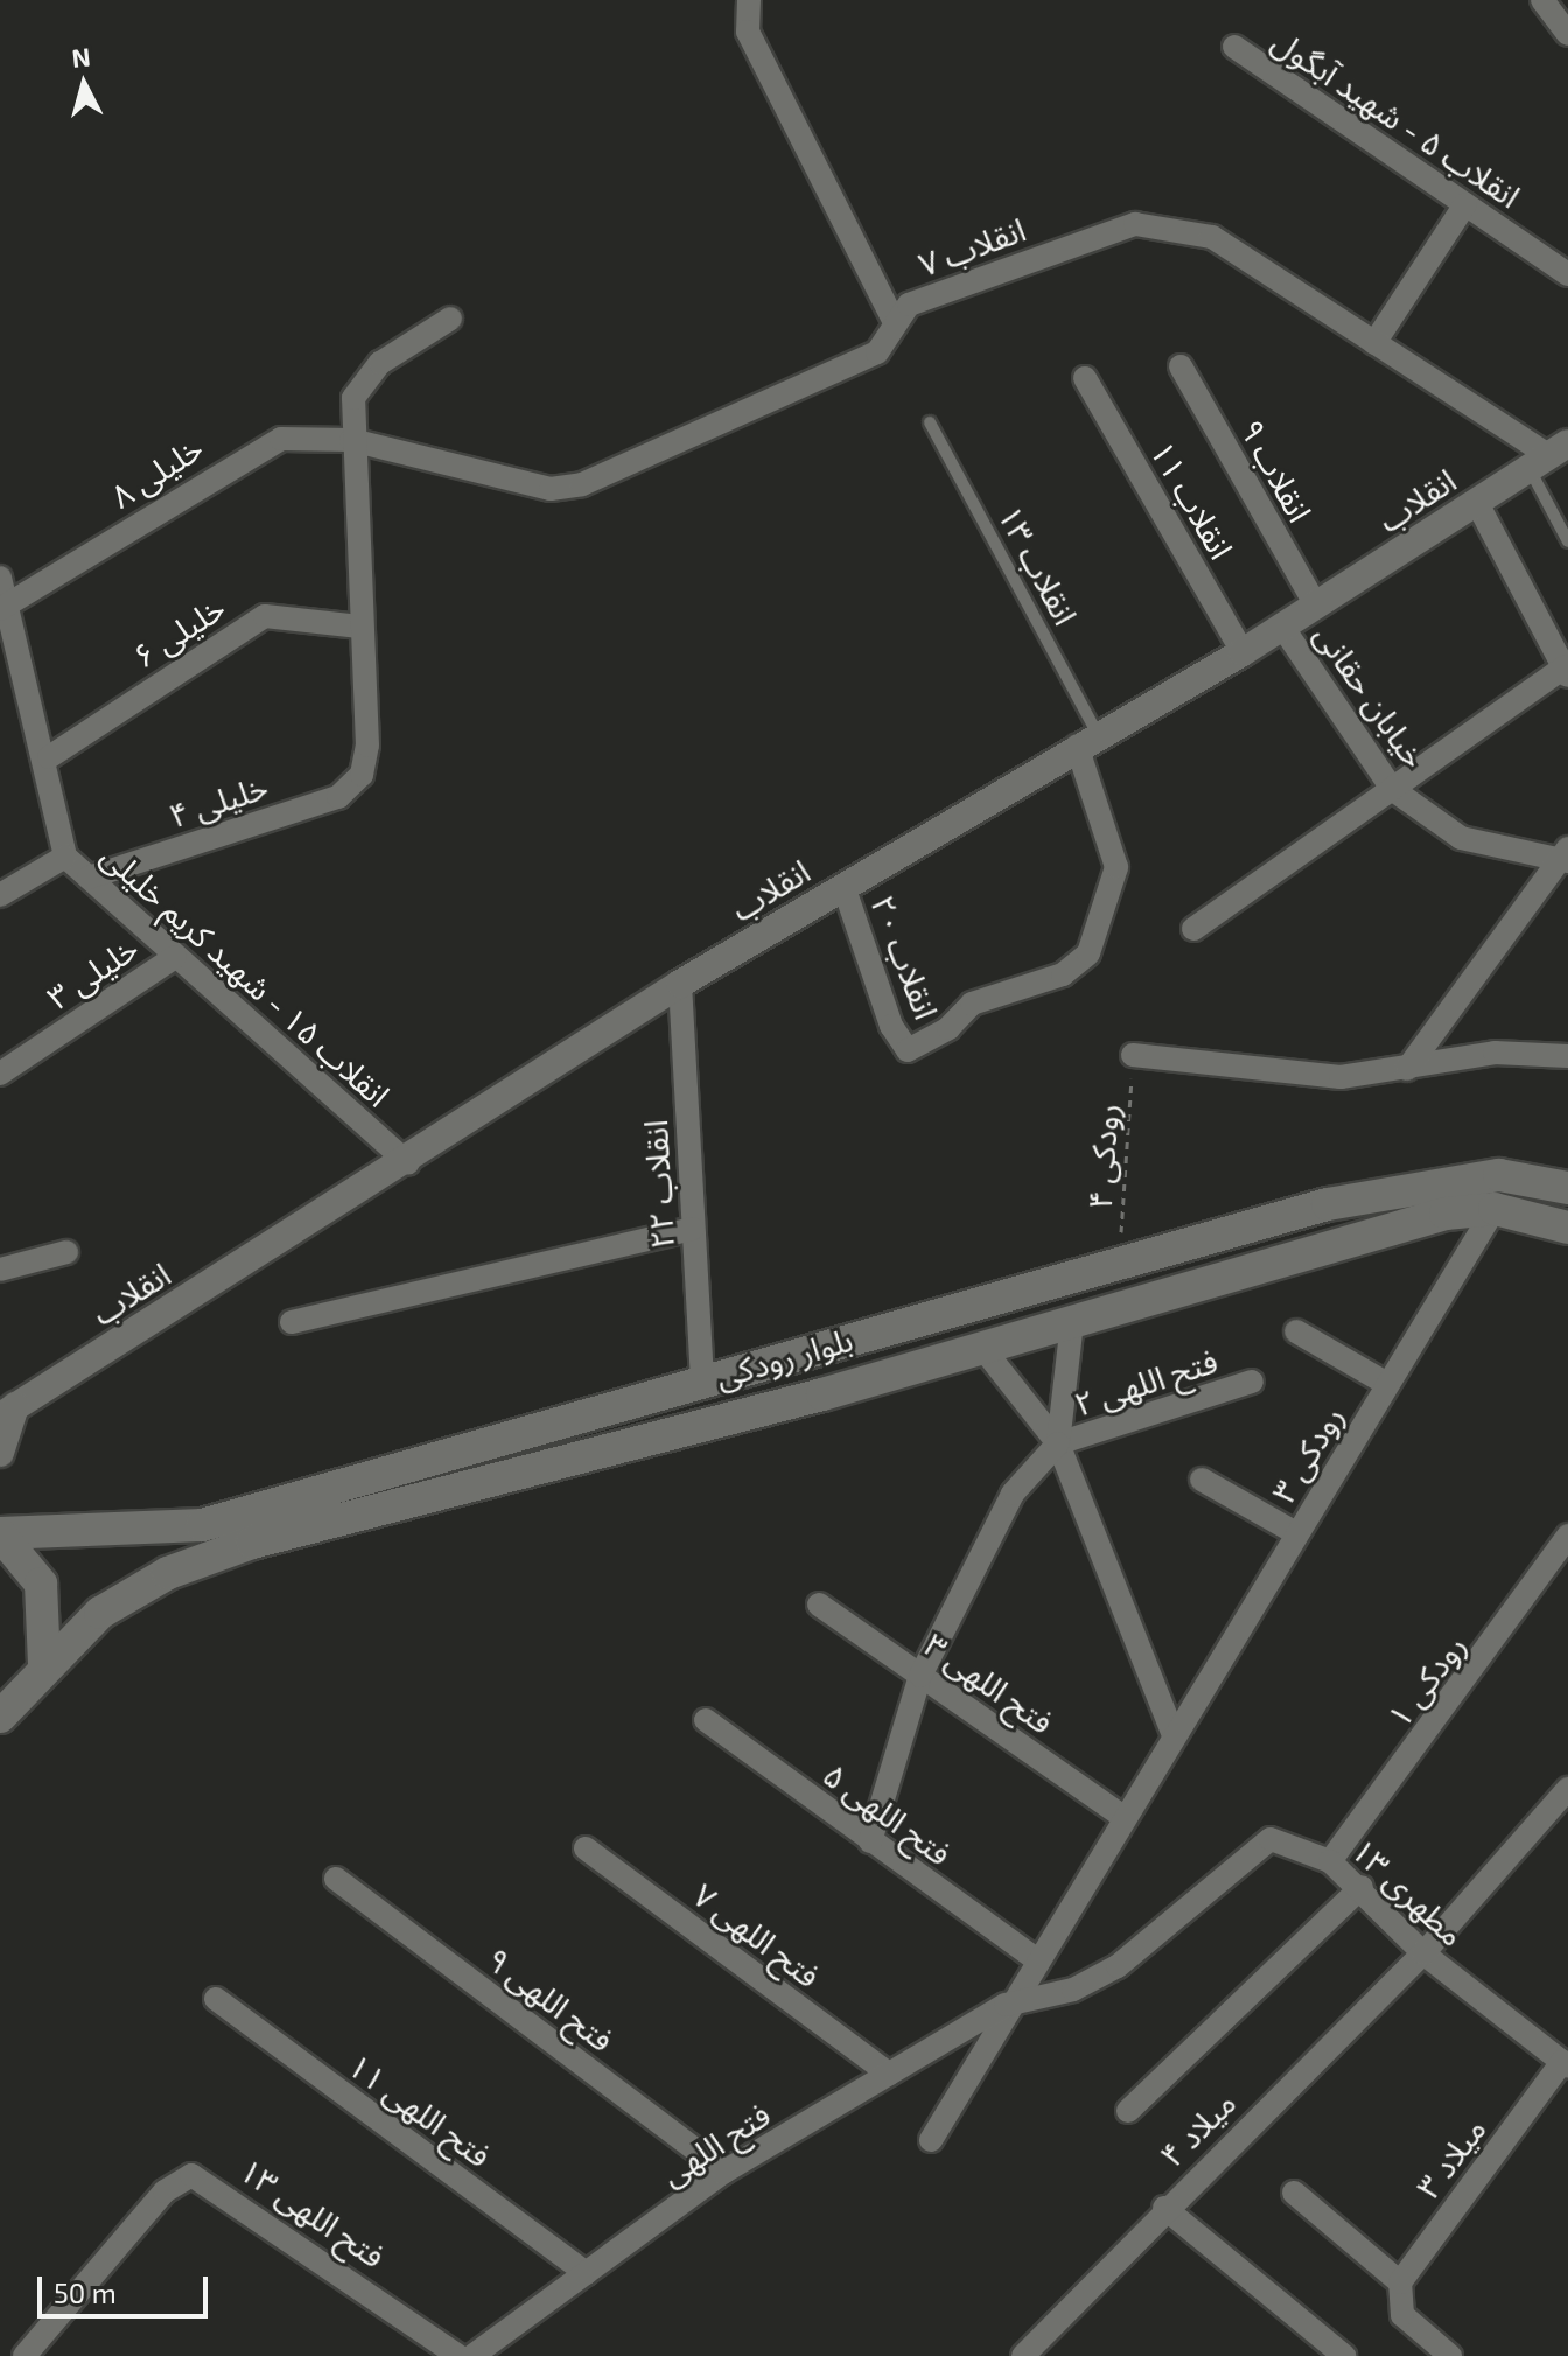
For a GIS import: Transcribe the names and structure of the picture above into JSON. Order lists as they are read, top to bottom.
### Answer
{
  "streets": {
    "main road": ["بلوار رودکی"],
    "street": [
      "انقلاب ۵ - شهید آبگول",
      "انقلاب ۷",
      "انقلاب ۹",
      "خلیلی ۸",
      "انقلاب ۱۱",
      "انقلاب",
      "خلیلی ۶",
      "خیابان حقانی",
      "خلیلی ۴",
      "انقلاب ۲۰",
      "خلیلی ۳",
      "انقلاب ۱۵ - شهید کریم خلیلی",
      "انقلاب ۲۲",
      "فتح اللهی ۲",
      "رودکی ۳",
      "رودکی ۱",
      "فتح اللهی ۳",
      "فتح اللهی ۵",
      "مطهری ۱۳",
      "فتح اللهی ۷",
      "فتح اللهی ۹",
      "فتح اللهی ۱۱",
      "میلاد ۴",
      "فتح اللهی",
      "میلاد ۳",
      "فتح اللهی ۱۳"
    ],
    "lane": ["انقلاب ۱۳"],
    "path": ["رودکی ۴"]
  },
  "crossings": [
    ["انقلاب ۷", "خلیلی ۸"],
    ["انقلاب ۷", "انقلاب"],
    ["انقلاب ۹", "انقلاب"],
    ["خلیلی ۸", "انقلاب ۱۵ - شهید کریم خلیلی"],
    ["انقلاب ۱۱", "انقلاب"],
    ["انقلاب", "انقلاب ۱۳"],
    ["انقلاب", "خیابان حقانی"],
    ["انقلاب", "انقلاب ۲۰"],
    ["انقلاب", "انقلاب ۱۵ - شهید کریم خلیلی"],
    ["انقلاب", "انقلاب ۲۲"],
    ["انقلاب ۱۳", "انقلاب ۲۰"],
    ["خلیلی ۶", "خلیلی ۴"],
    ["خلیلی ۶", "انقلاب ۱۵ - شهید کریم خلیلی"],
    ["خلیلی ۴", "انقلاب ۱۵ - شهید کریم خلیلی"],
    ["خلیلی ۳", "انقلاب ۱۵ - شهید کریم خلیلی"],
    ["رودکی ۴", "بلوار رودکی"],
    ["انقلاب ۲۲", "بلوار رودکی"],
    ["بلوار رودکی", "رودکی ۳"],
    ["رودکی ۳", "فتح اللهی"],
    ["رودکی ۱", "مطهری ۱۳"],
    ["فتح اللهی ۳", "فتح اللهی"],
    ["فتح اللهی ۵", "فتح اللهی"],
    ["مطهری ۱۳", "میلاد ۴"],
    ["مطهری ۱۳", "فتح اللهی"],
    ["مطهری ۱۳", "میلاد ۳"],
    ["فتح اللهی ۷", "فتح اللهی"],
    ["فتح اللهی ۹", "فتح اللهی"],
    ["فتح اللهی ۱۱", "فتح اللهی"]
  ],
  "scale_bar": "50 m",
  "north": "top"
}
